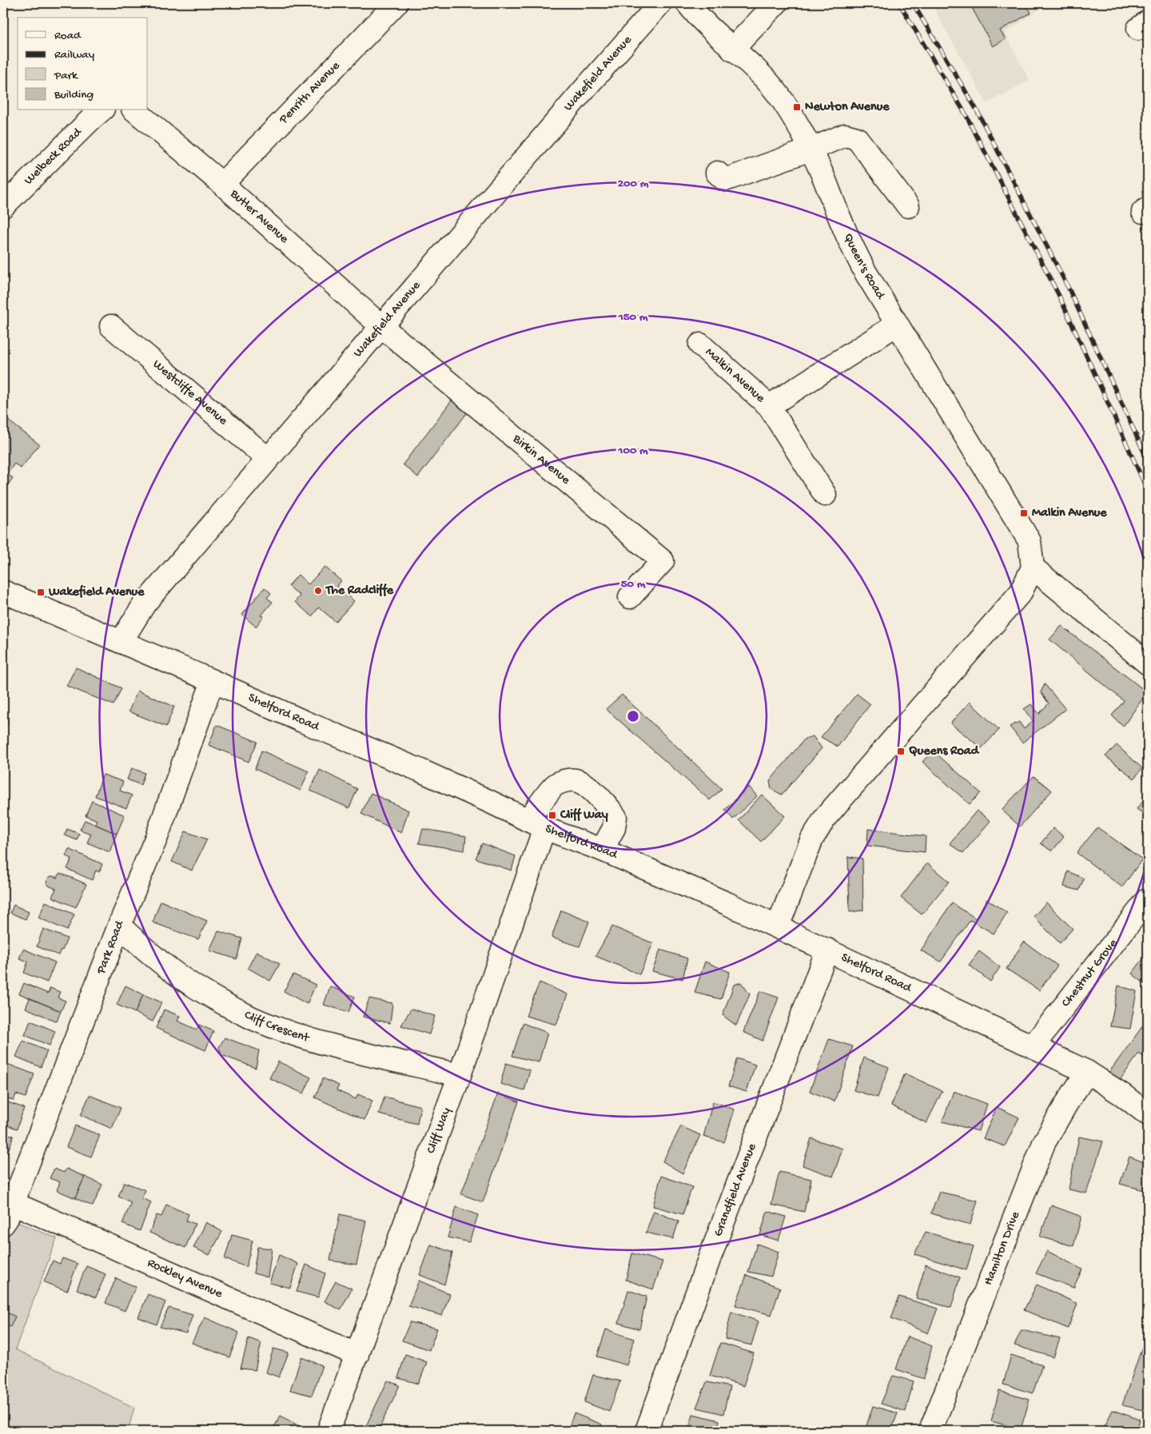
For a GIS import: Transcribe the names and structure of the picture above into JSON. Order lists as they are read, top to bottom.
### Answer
{
  "streets": {
    "street": [
      "Wakefield Avenue",
      "Penrith Avenue",
      "Welbeck Road",
      "Butler Avenue",
      "Queen's Road",
      "Malkin Avenue",
      "Westcliffe Avenue",
      "Birkin Avenue",
      "Shelford Road",
      "Park Road",
      "Chestnut Grove",
      "Cliff Crescent",
      "Cliff Way",
      "Grandfield Avenue",
      "Hamilton Drive",
      "Rockley Avenue"
    ]
  },
  "crossings": [
    ["Wakefield Avenue", "Butler Avenue"],
    ["Wakefield Avenue", "Westcliffe Avenue"],
    ["Wakefield Avenue", "Birkin Avenue"],
    ["Wakefield Avenue", "Shelford Road"],
    ["Penrith Avenue", "Butler Avenue"],
    ["Butler Avenue", "Birkin Avenue"],
    ["Queen's Road", "Malkin Avenue"],
    ["Shelford Road", "Park Road"],
    ["Shelford Road", "Chestnut Grove"],
    ["Shelford Road", "Cliff Way"],
    ["Shelford Road", "Grandfield Avenue"],
    ["Shelford Road", "Hamilton Drive"],
    ["Park Road", "Cliff Crescent"],
    ["Park Road", "Rockley Avenue"],
    ["Cliff Crescent", "Cliff Way"],
    ["Cliff Way", "Rockley Avenue"]
  ],
  "places": {
    "transit": [
      "Newton Avenue",
      "Malkin Avenue",
      "Wakefield Avenue",
      "Queens Road",
      "Cliff Way"
    ],
    "other": ["The Radcliffe"]
  },
  "legend": [
    "Road",
    "Railway",
    "Park",
    "Building"
  ],
  "rings": [
    "200 m",
    "150 m",
    "100 m",
    "50 m"
  ]
}
